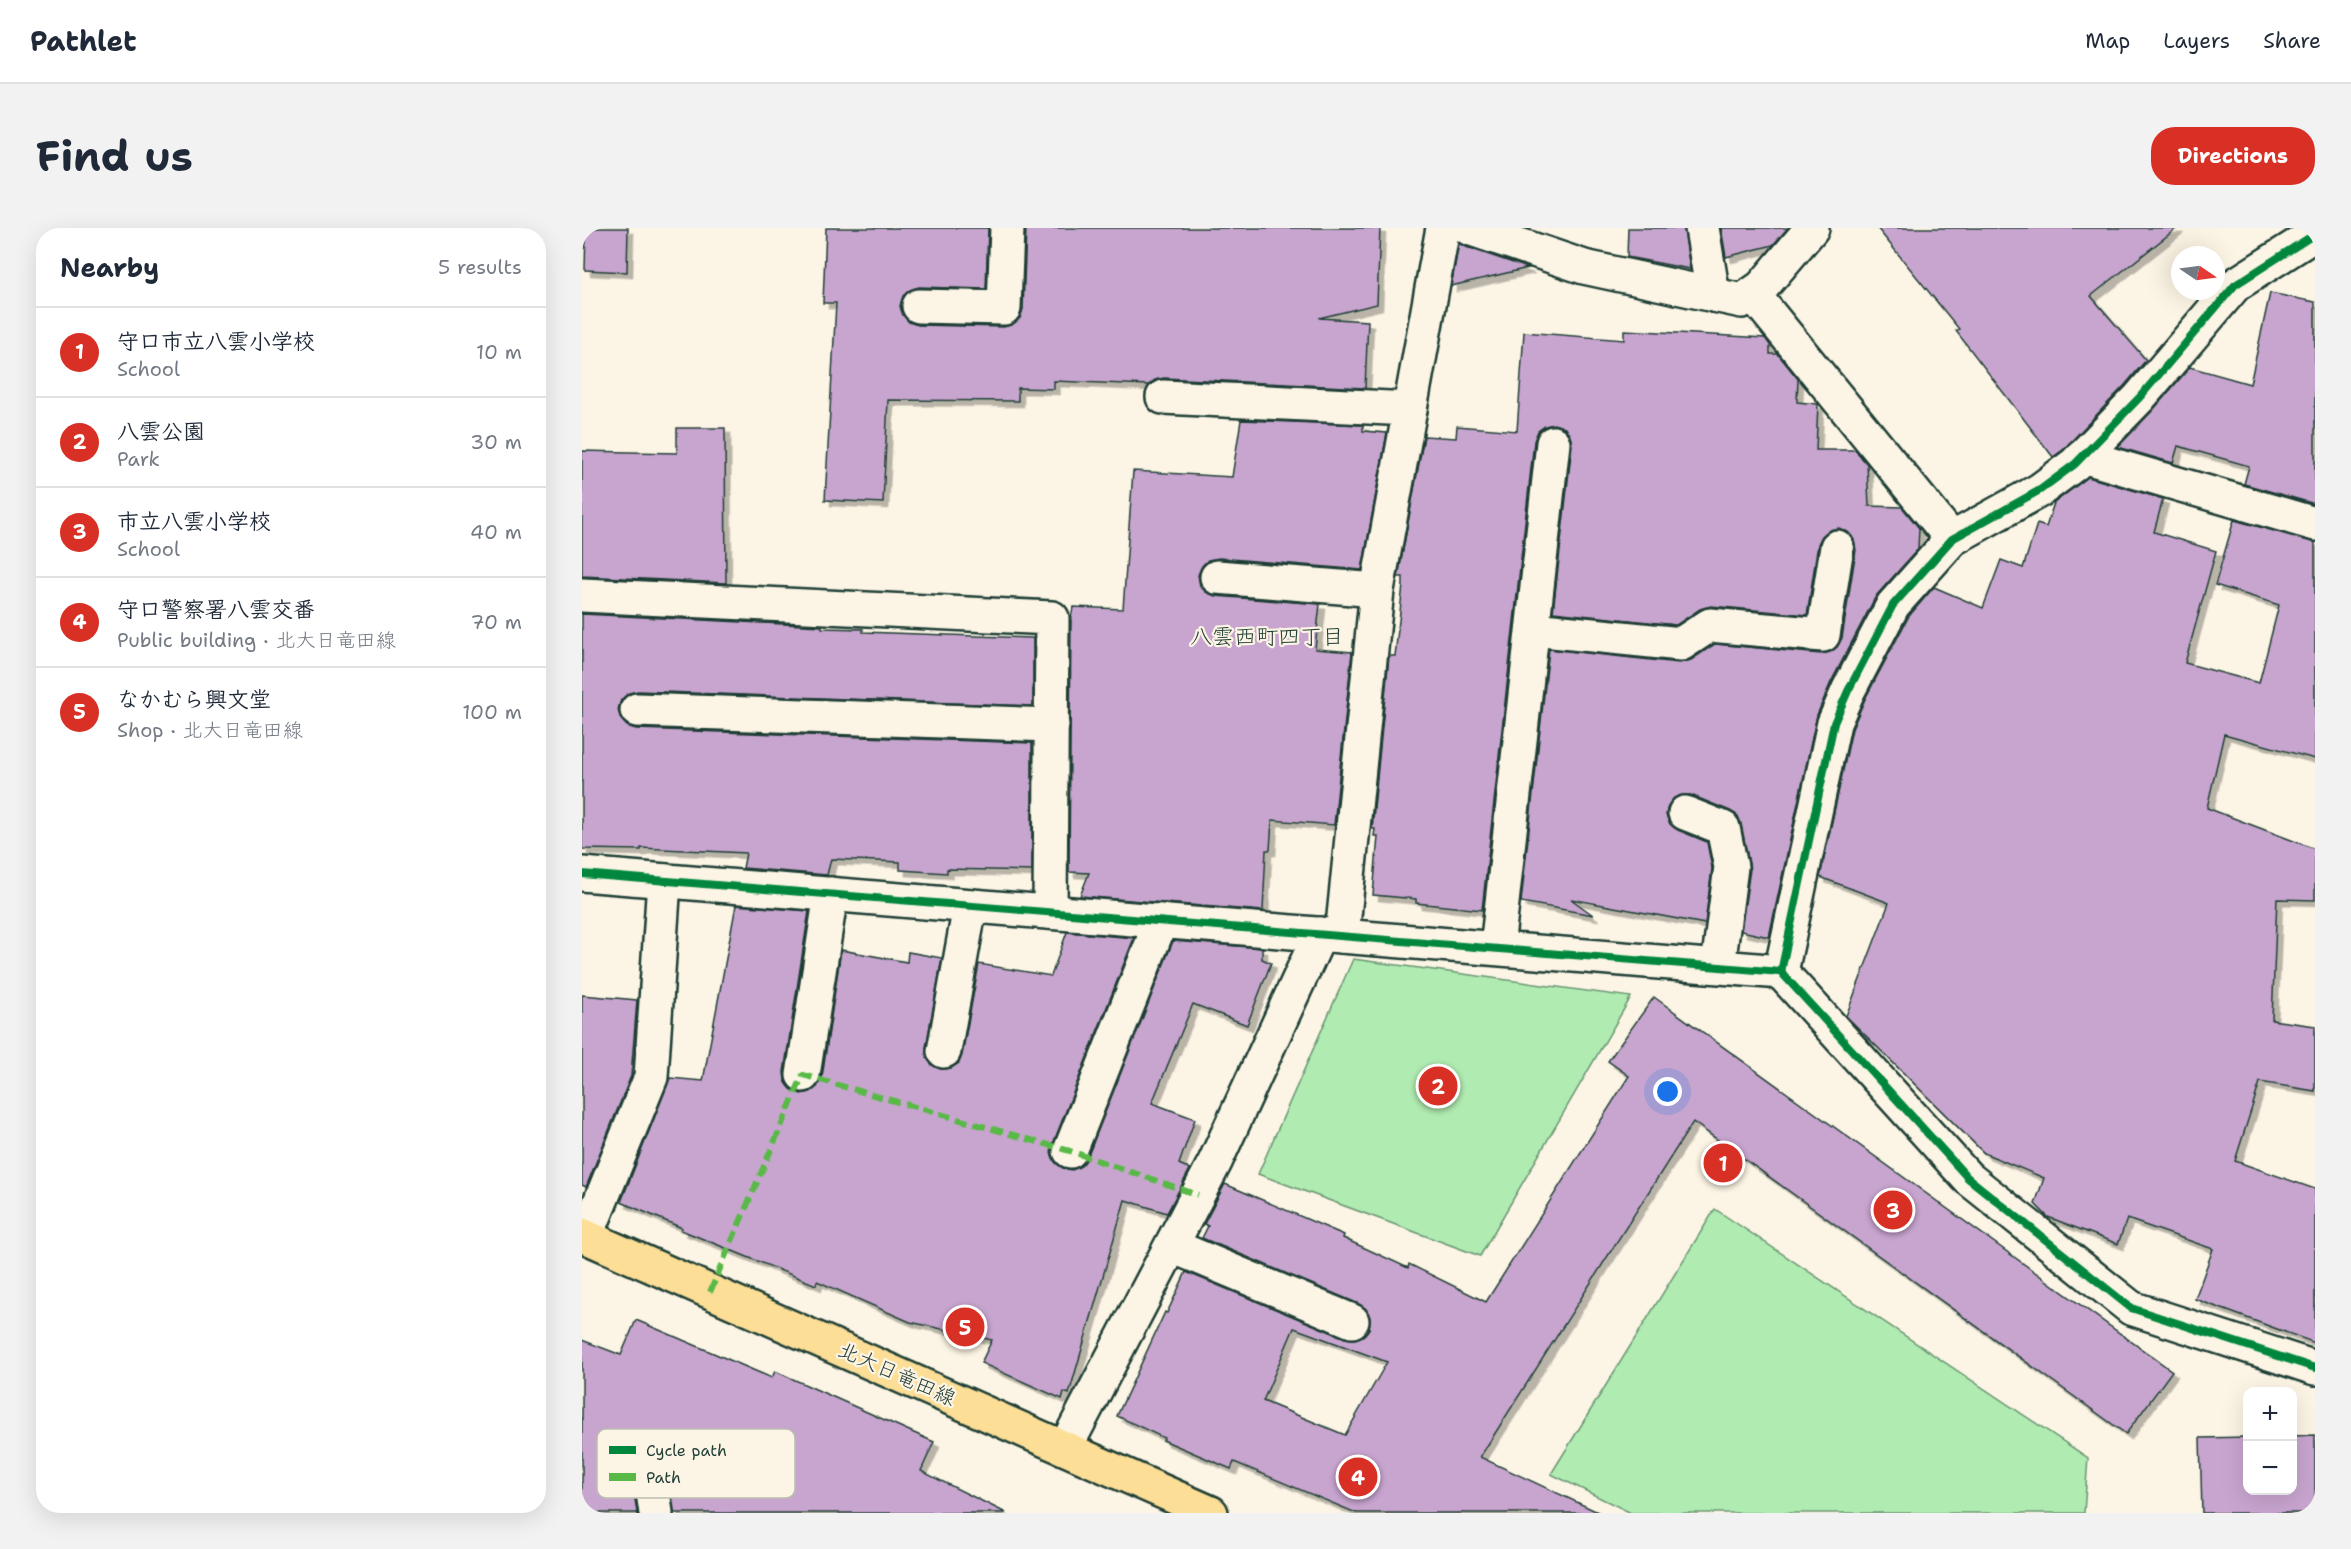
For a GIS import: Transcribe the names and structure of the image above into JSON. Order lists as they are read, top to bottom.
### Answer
{
  "streets": {
    "main road": ["北大日竜田線"]
  },
  "districts": ["八雲西町四丁目"],
  "legend": ["Cycle path", "Path"],
  "north": "right",
  "page": {
    "header": "Pathlet",
    "nav": ["Map", "Layers", "Share"],
    "buttons": "Directions",
    "title": "Find us",
    "heading": ["Nearby", "5 results"],
    "list": [
      {
        "mark": "1",
        "name": "守口市立八雲小学校",
        "note": "School",
        "value": "10 m"
      },
      {
        "mark": "2",
        "name": "八雲公園",
        "note": "Park",
        "value": "30 m"
      },
      {
        "mark": "3",
        "name": "市立八雲小学校",
        "note": "School",
        "value": "40 m"
      },
      {
        "mark": "4",
        "name": "守口警察署八雲交番",
        "note": "Public building · 北大日竜田線",
        "value": "70 m"
      },
      {
        "mark": "5",
        "name": "なかむら興文堂",
        "note": "Shop · 北大日竜田線",
        "value": "100 m"
      }
    ],
    "pins": [
      "2",
      "1",
      "3",
      "5",
      "4"
    ],
    "map_buttons": ["+", "−"]
  }
}
